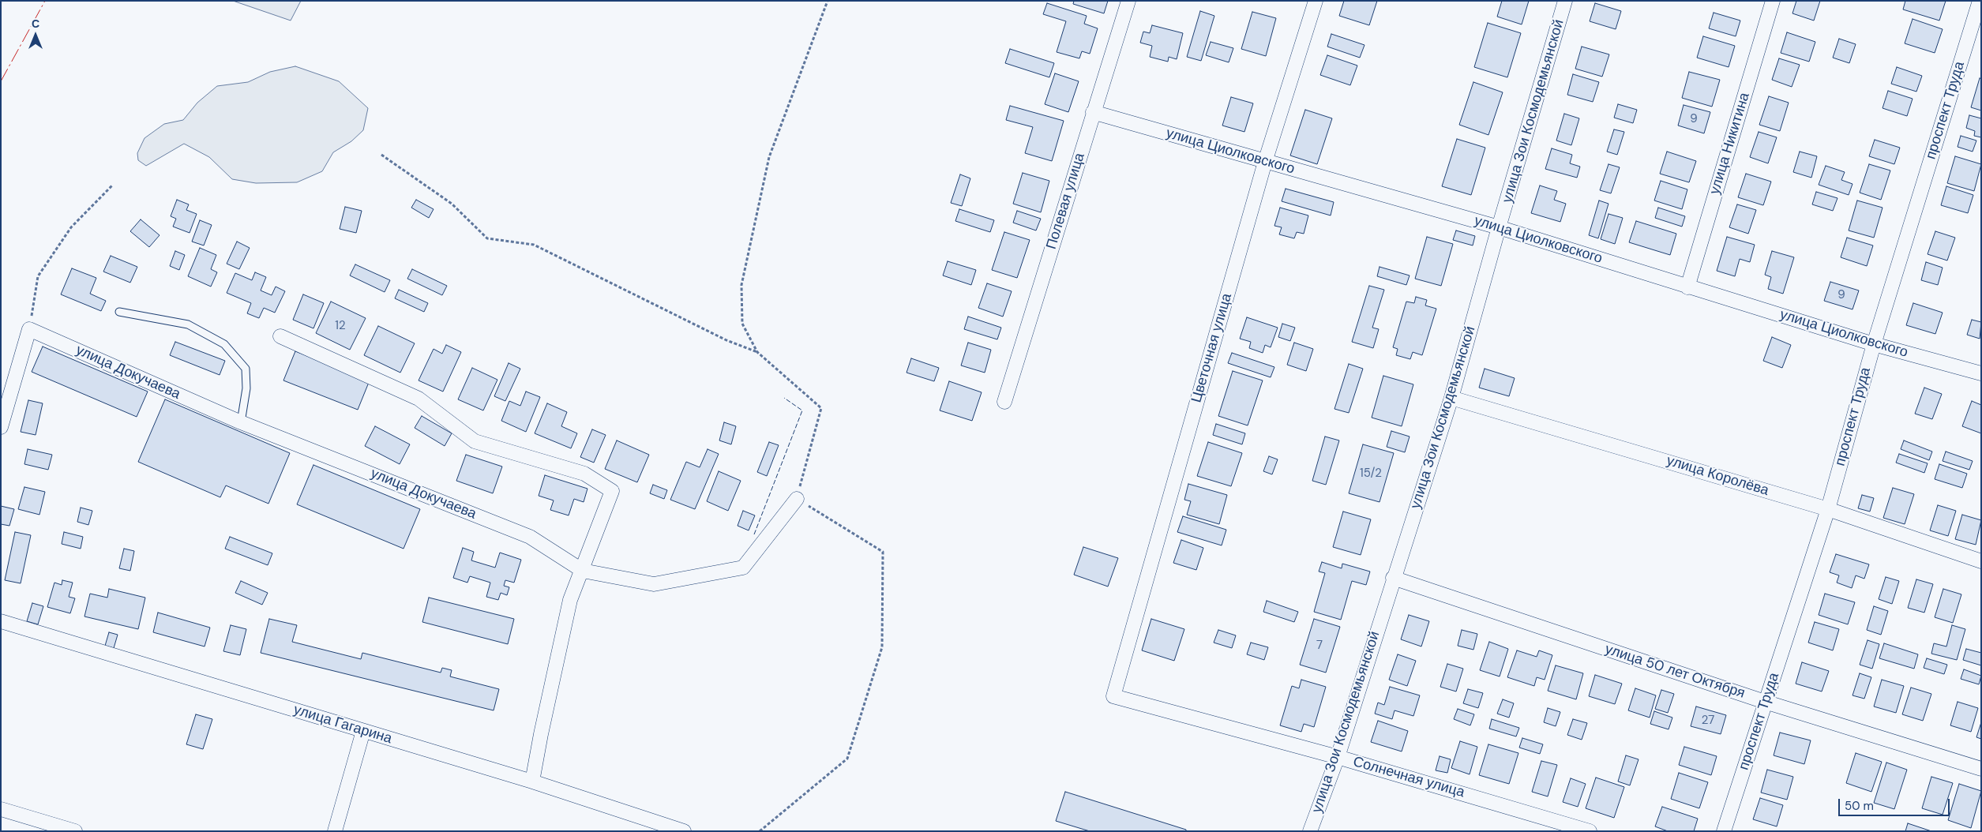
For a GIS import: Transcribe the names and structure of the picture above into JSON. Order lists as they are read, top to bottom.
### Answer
{
  "streets": {
    "street": [
      "проспект Труда",
      "улица Зои Космодемьянской",
      "улица Никитина",
      "улица Циолковского",
      "Полевая улица",
      "Цветочная улица",
      "улица Докучаева",
      "улица Королёва",
      "улица 50 лет Октября",
      "улица Гагарина",
      "Солнечная улица"
    ]
  },
  "crossings": [
    ["проспект Труда", "улица Циолковского"],
    ["проспект Труда", "улица Королёва"],
    ["проспект Труда", "улица 50 лет Октября"],
    ["улица Зои Космодемьянской", "улица Циолковского"],
    ["улица Зои Космодемьянской", "улица Королёва"],
    ["улица Зои Космодемьянской", "улица 50 лет Октября"],
    ["улица Зои Космодемьянской", "Солнечная улица"],
    ["улица Никитина", "улица Циолковского"],
    ["улица Циолковского", "Полевая улица"],
    ["улица Циолковского", "Цветочная улица"],
    ["Цветочная улица", "Солнечная улица"]
  ],
  "house_numbers": [
    "9",
    "9",
    "12",
    "15/2",
    "7",
    "27"
  ],
  "scale_bar": "50 m",
  "north": "top"
}
